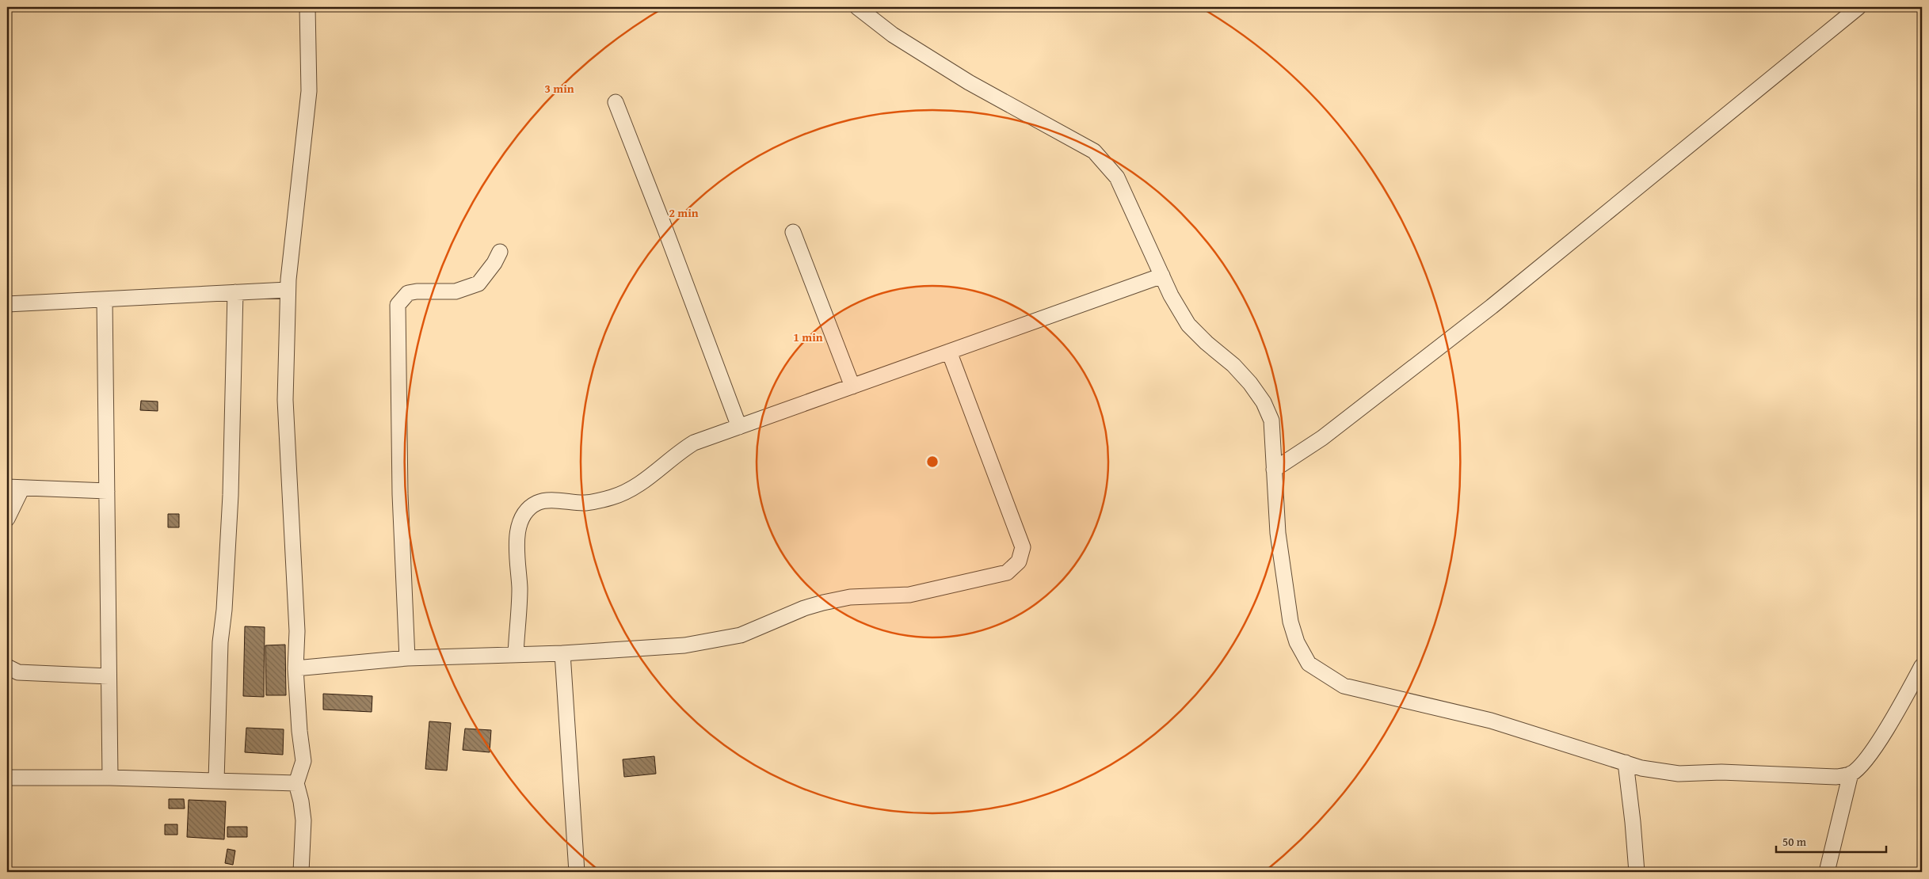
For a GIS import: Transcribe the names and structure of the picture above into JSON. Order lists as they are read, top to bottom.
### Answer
{
  "scale_bar": "50 m",
  "rings": ["3 min", "2 min", "1 min"]
}
